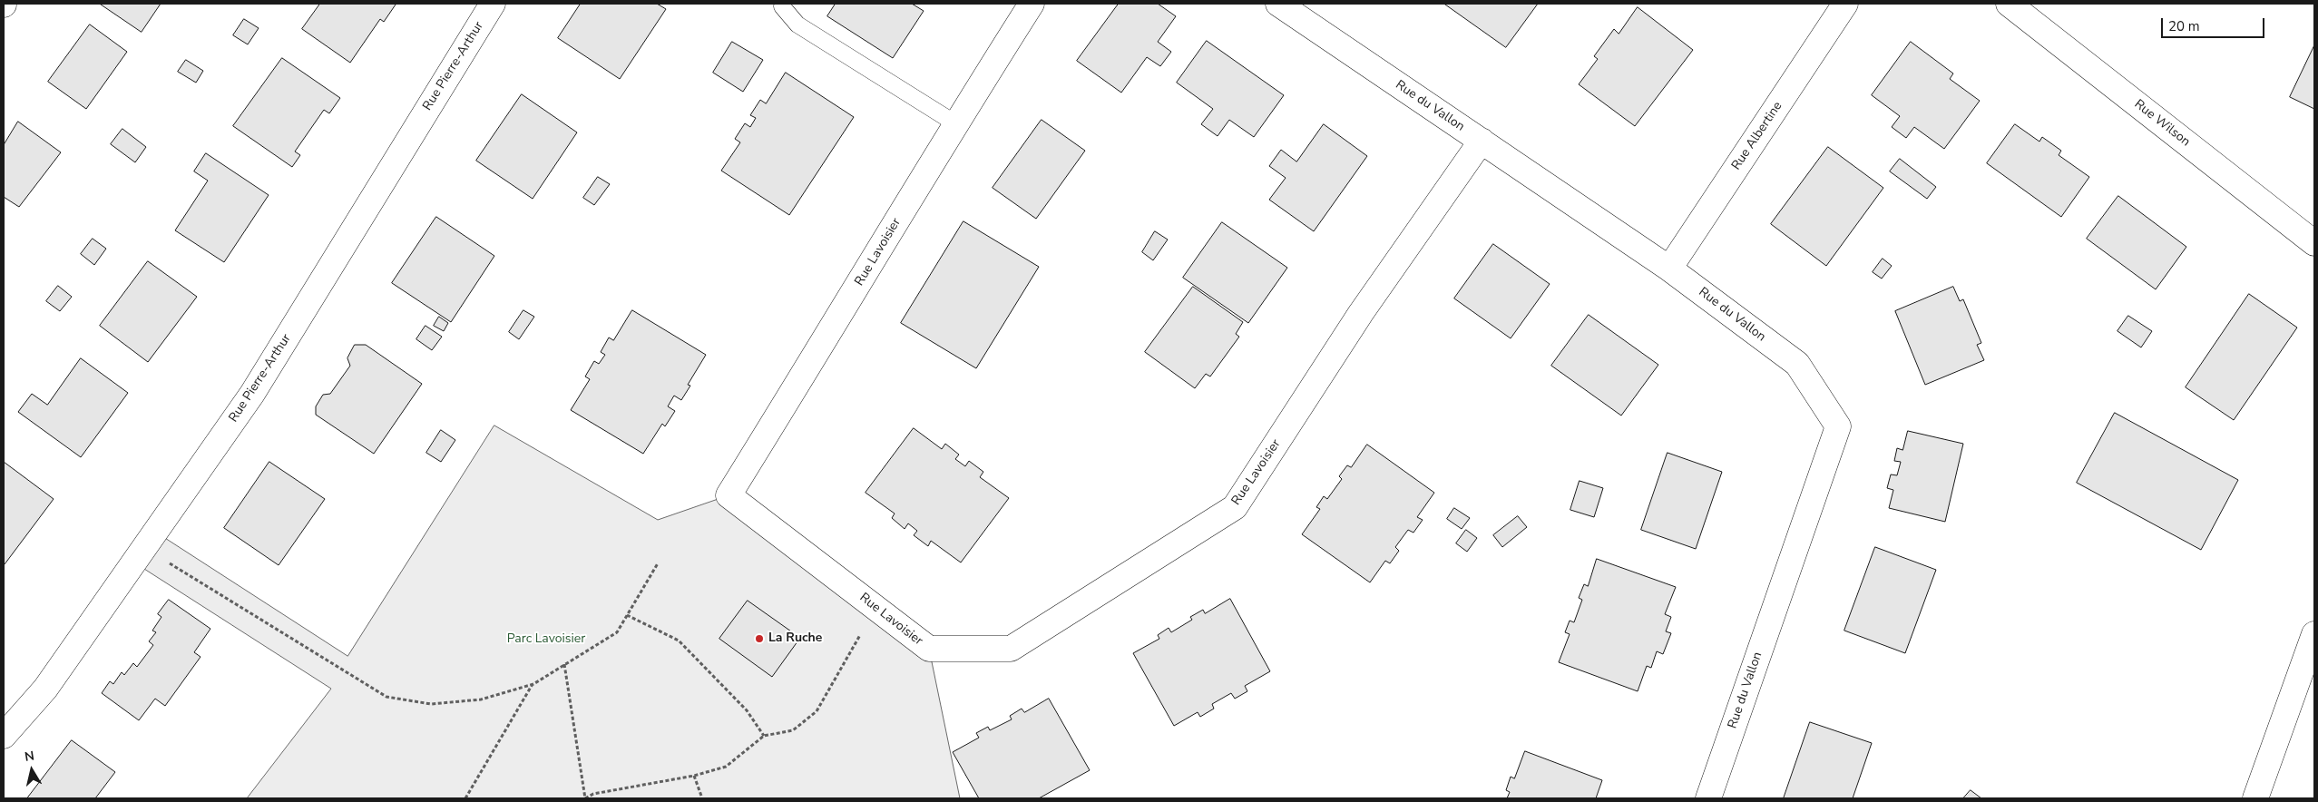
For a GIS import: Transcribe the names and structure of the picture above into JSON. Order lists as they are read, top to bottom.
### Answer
{
  "streets": {
    "street": [
      "Rue Pierre-Arthur",
      "Rue du Vallon",
      "Rue Wilson",
      "Rue Albertine",
      "Rue Lavoisier"
    ]
  },
  "crossings": [
    ["Rue du Vallon", "Rue Albertine"],
    ["Rue du Vallon", "Rue Lavoisier"]
  ],
  "parks": ["Parc Lavoisier"],
  "places": ["La Ruche"],
  "scale_bar": "20 m",
  "north": "top"
}
